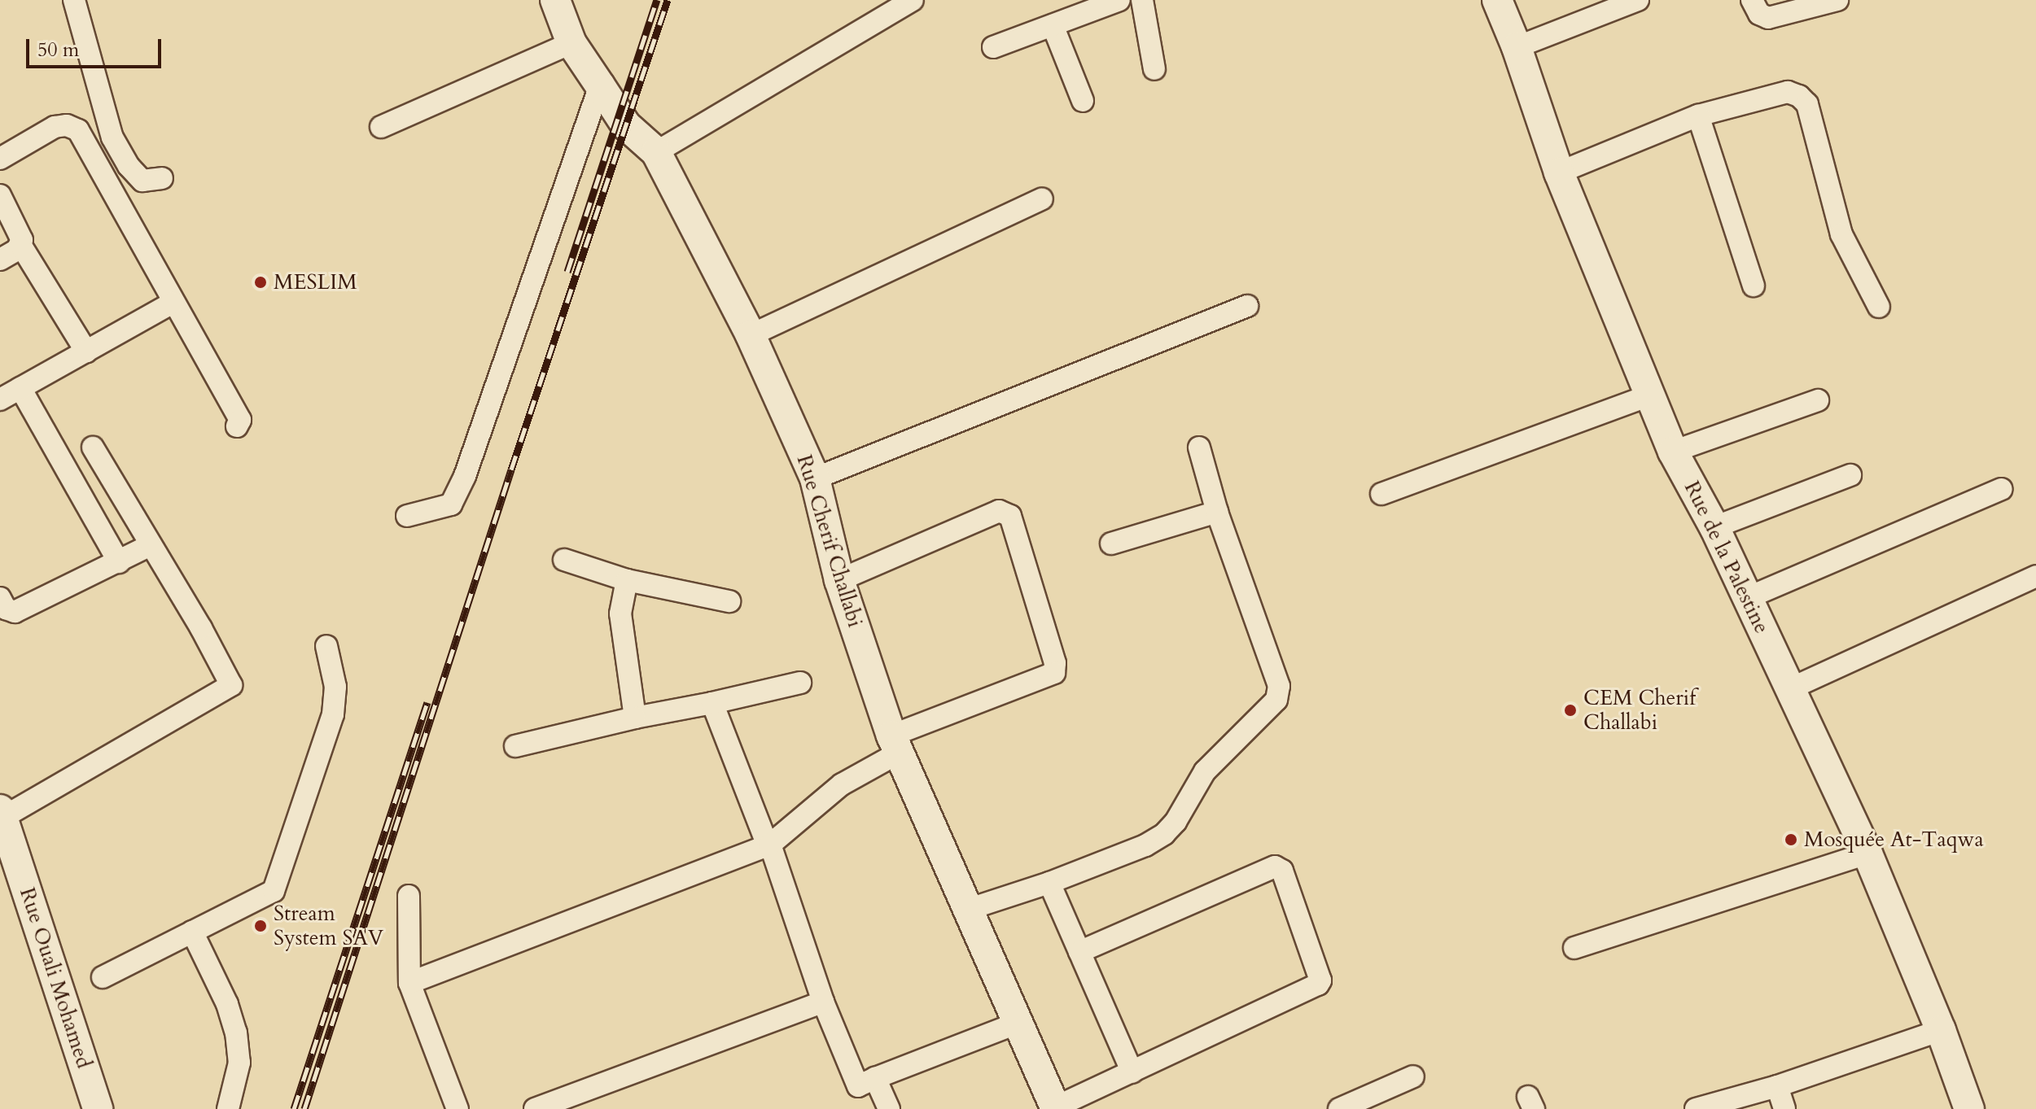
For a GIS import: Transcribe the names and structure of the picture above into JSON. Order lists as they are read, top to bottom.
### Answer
{
  "streets": {
    "street": ["Rue Cherif Challabi", "Rue de la Palestine", "Rue Ouali Mohamed"]
  },
  "places": [
    "MESLIM",
    "CEM Cherif Challabi",
    "Mosquée At-Taqwa",
    "Stream System SAV"
  ],
  "scale_bar": "50 m"
}
